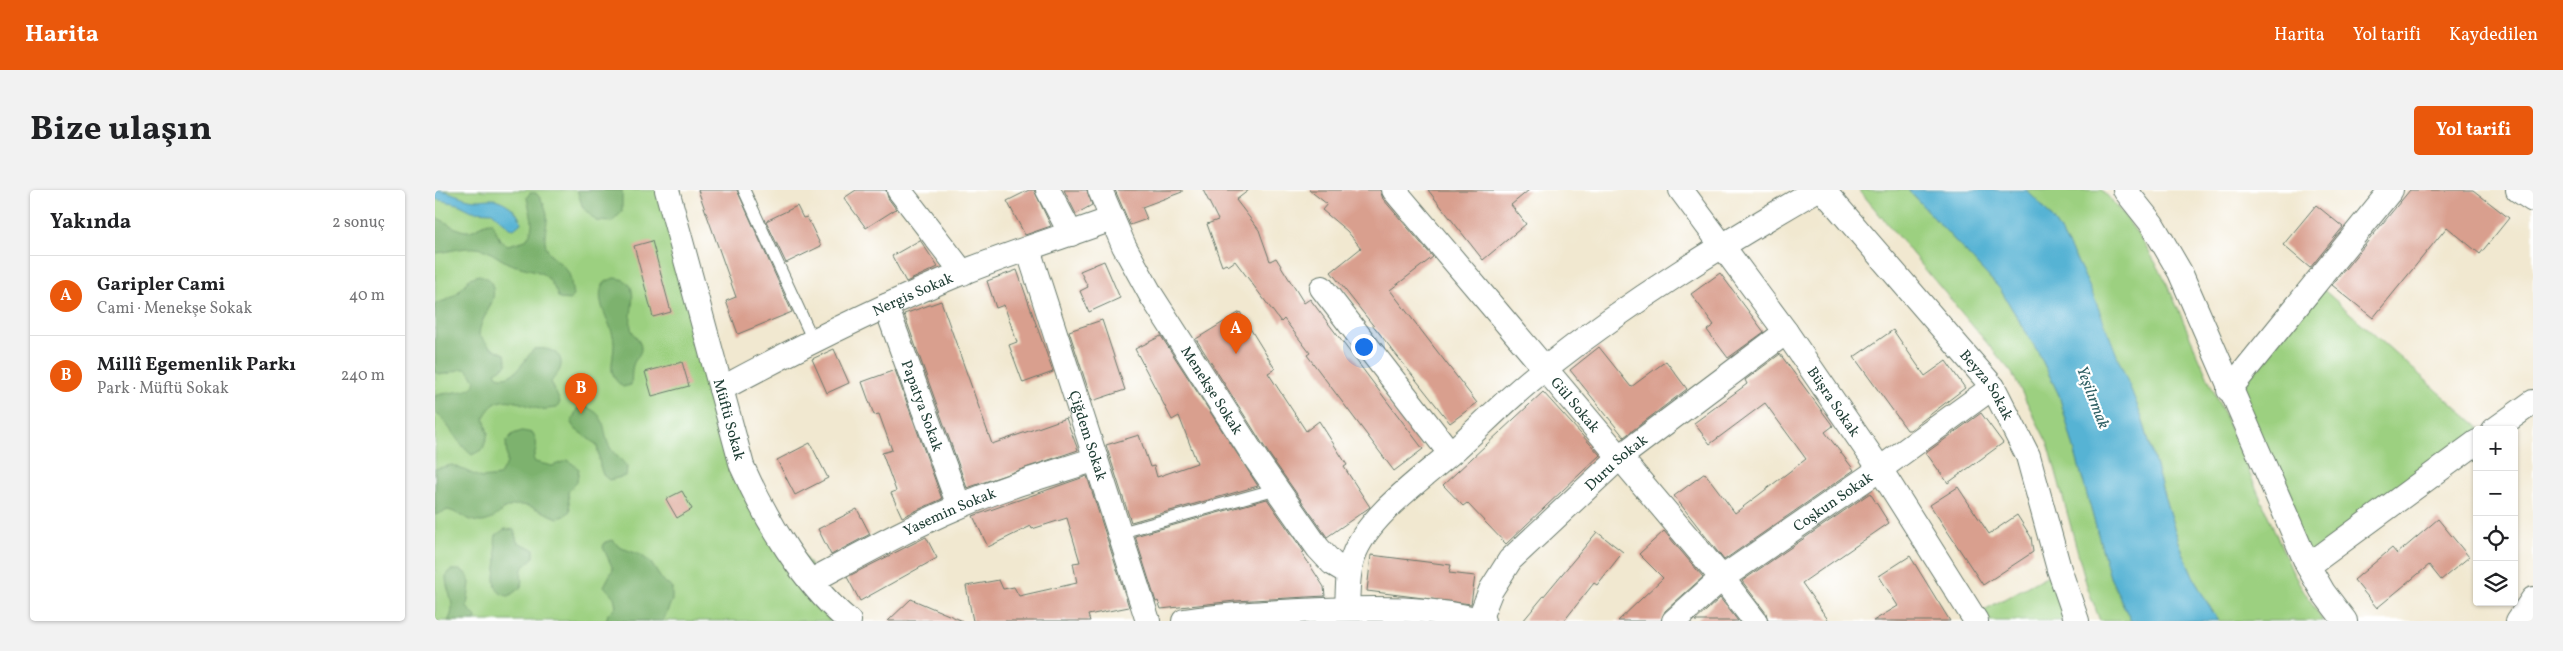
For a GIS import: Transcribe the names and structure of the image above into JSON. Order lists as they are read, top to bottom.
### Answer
{
  "streets": {
    "street": [
      "Nergis Sokak",
      "Beyza Sokak",
      "Menekşe Sokak",
      "Büşra Sokak",
      "Gül Sokak",
      "Papatya Sokak",
      "Müftü Sokak",
      "Çiğdem Sokak",
      "Duru Sokak",
      "Coşkun Sokak",
      "Yasemin Sokak"
    ]
  },
  "crossings": [
    ["Nergis Sokak", "Menekşe Sokak"],
    ["Nergis Sokak", "Papatya Sokak"],
    ["Nergis Sokak", "Müftü Sokak"],
    ["Nergis Sokak", "Çiğdem Sokak"],
    ["Beyza Sokak", "Coşkun Sokak"],
    ["Büşra Sokak", "Duru Sokak"],
    ["Büşra Sokak", "Coşkun Sokak"],
    ["Gül Sokak", "Duru Sokak"],
    ["Gül Sokak", "Coşkun Sokak"],
    ["Papatya Sokak", "Yasemin Sokak"],
    ["Müftü Sokak", "Yasemin Sokak"],
    ["Çiğdem Sokak", "Yasemin Sokak"]
  ],
  "water": ["Yeşilırmak"],
  "page": {
    "header": "Harita",
    "nav": ["Harita", "Yol tarifi", "Kaydedilen"],
    "title": "Bize ulaşın",
    "buttons": "Yol tarifi",
    "heading": ["Yakında", "2 sonuç"],
    "list": [
      {
        "mark": "A",
        "name": "Garipler Cami",
        "note": "Cami · Menekşe Sokak",
        "value": "40 m"
      },
      {
        "mark": "B",
        "name": "Millî Egemenlik Parkı",
        "note": "Park · Müftü Sokak",
        "value": "240 m"
      }
    ],
    "pins": ["A", "B"],
    "map_buttons": ["+", "−"]
  }
}
